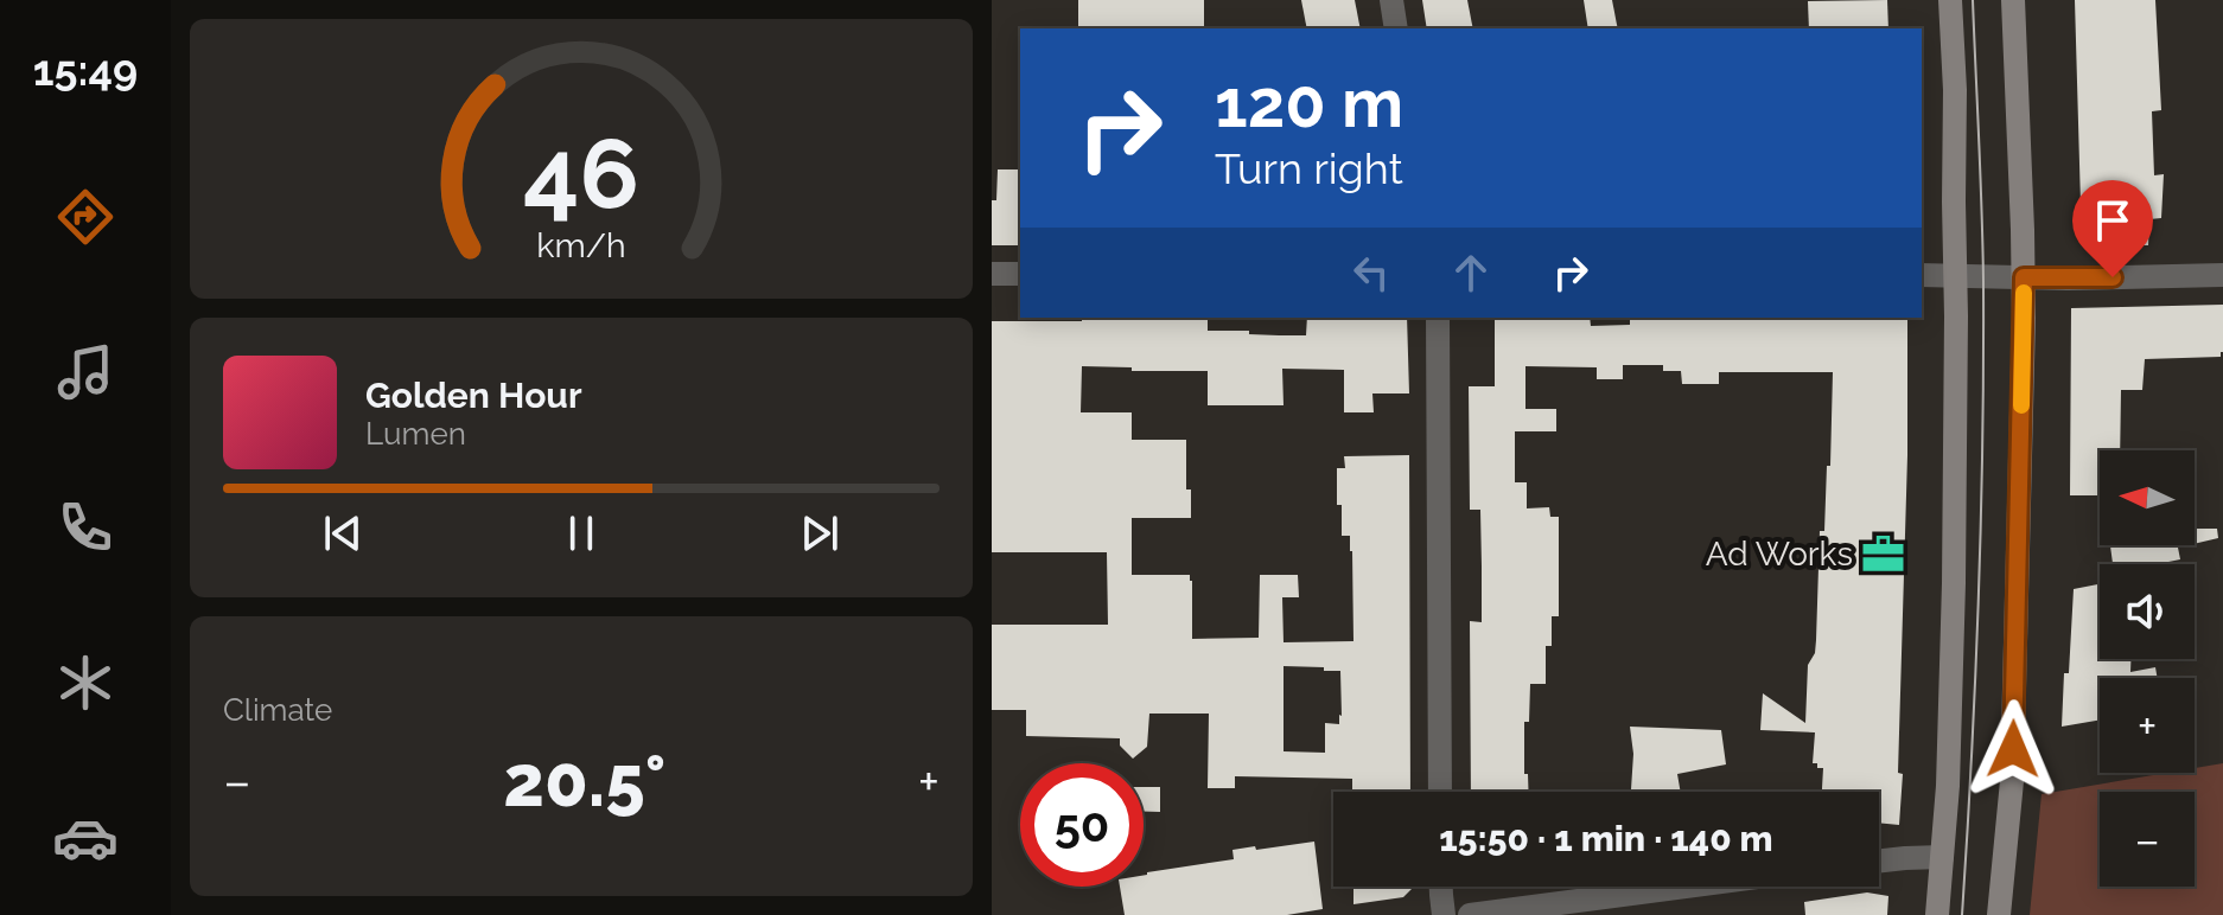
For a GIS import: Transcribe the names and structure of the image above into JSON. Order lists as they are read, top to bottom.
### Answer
{
  "places": {
    "office": ["Ad Works"]
  },
  "north": "left",
  "page": {
    "tabs": "15:49",
    "turn": ["120 m", "Turn right"],
    "song": ["Golden Hour", "Lumen"],
    "map_buttons": ["+", "−"],
    "tile": "Climate",
    "heat": ["−", "20.5°", "+"],
    "limit": "50",
    "trip": "15:50 · 1 min · 140 m",
    "gauge": ["46", "km/h"]
  }
}
